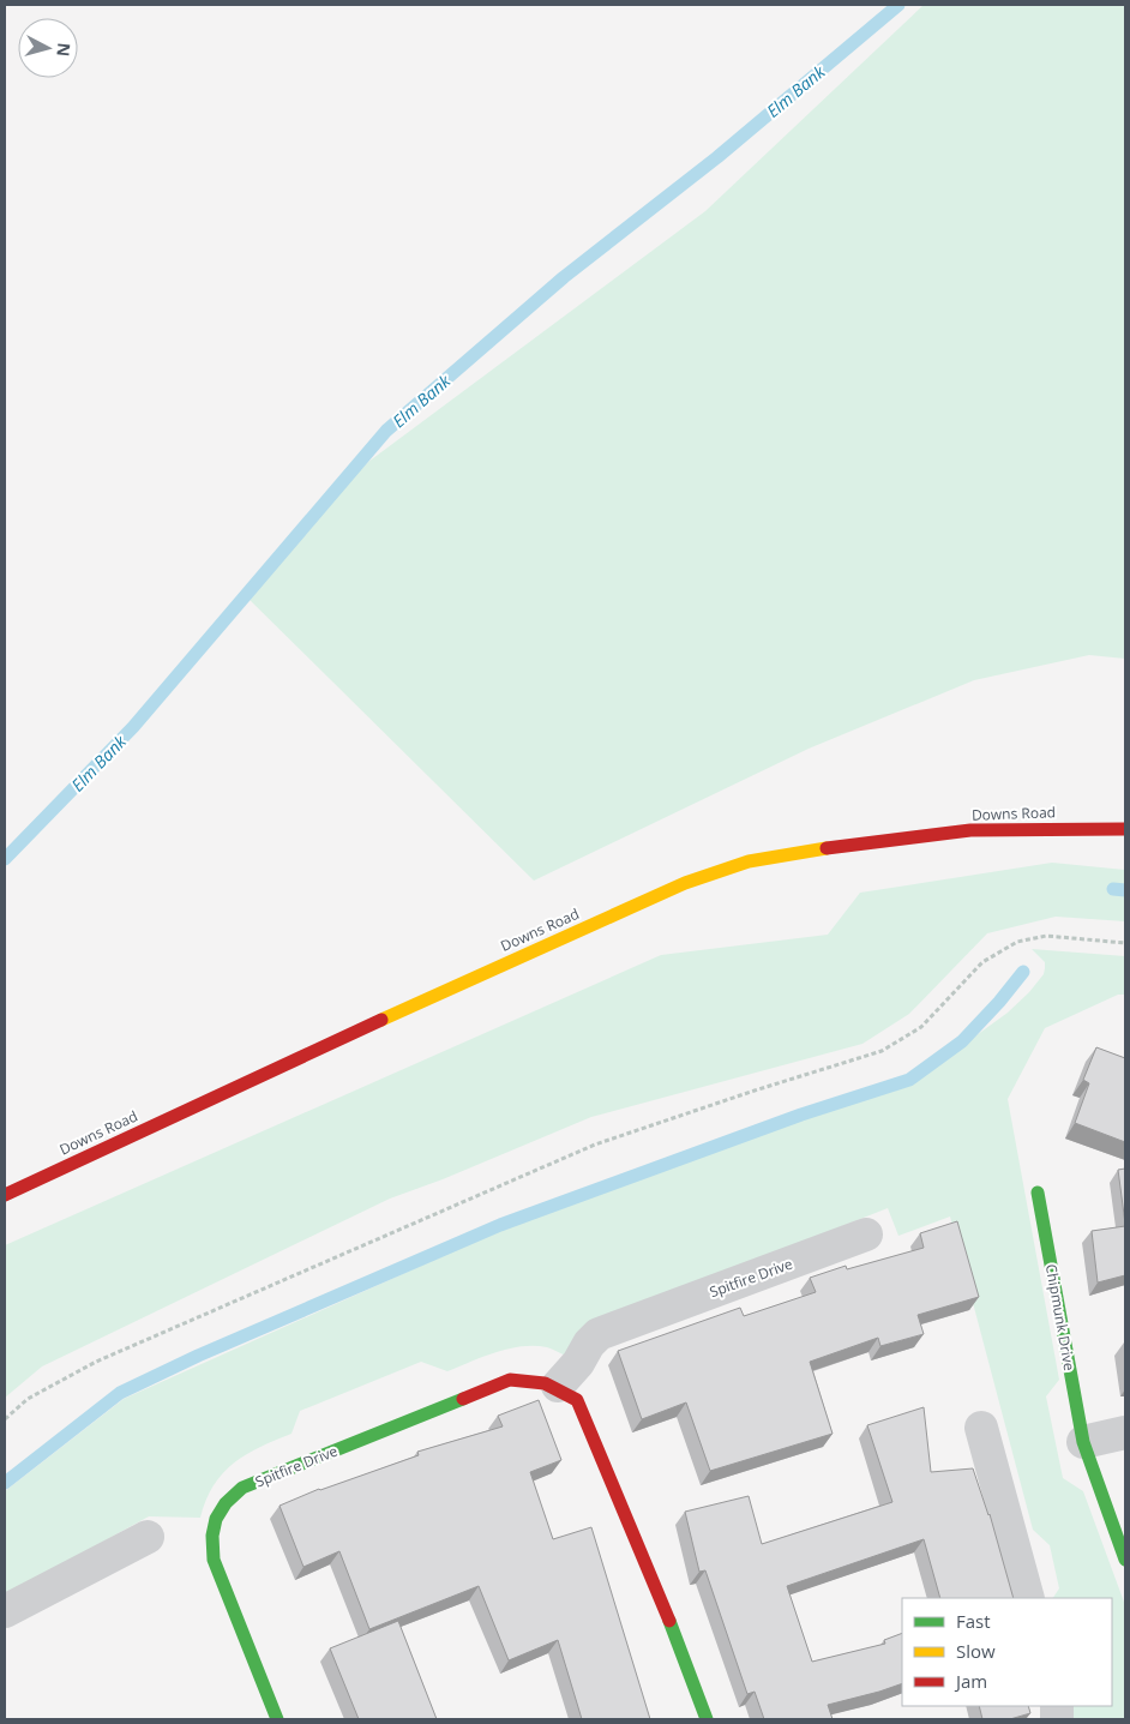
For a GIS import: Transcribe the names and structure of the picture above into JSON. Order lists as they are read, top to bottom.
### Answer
{
  "streets": {
    "street": ["Downs Road", "Spitfire Drive", "Chipmunk Drive"]
  },
  "water": ["Elm Bank"],
  "legend": ["Fast", "Slow", "Jam"],
  "north": "right"
}
